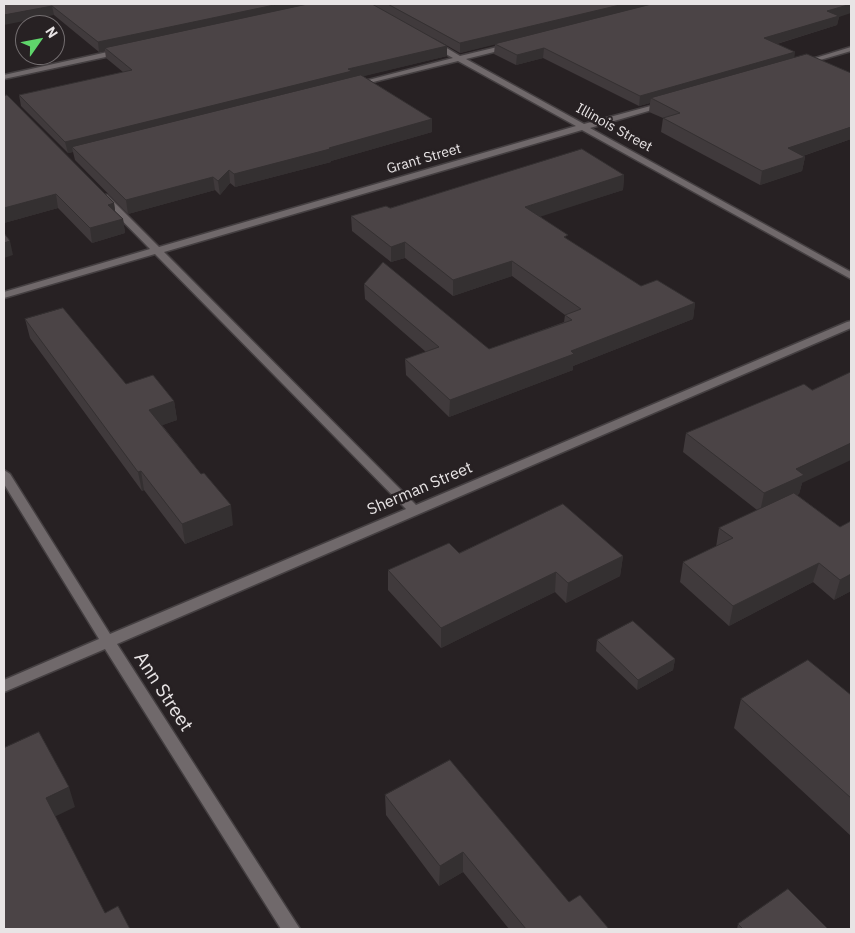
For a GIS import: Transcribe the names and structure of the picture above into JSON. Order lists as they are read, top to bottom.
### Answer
{
  "streets": {
    "street": [
      "Illinois Street",
      "Grant Street",
      "Sherman Street",
      "Ann Street"
    ]
  },
  "crossings": [
    ["Illinois Street", "Grant Street"],
    ["Sherman Street", "Ann Street"]
  ],
  "north": "top right"
}
